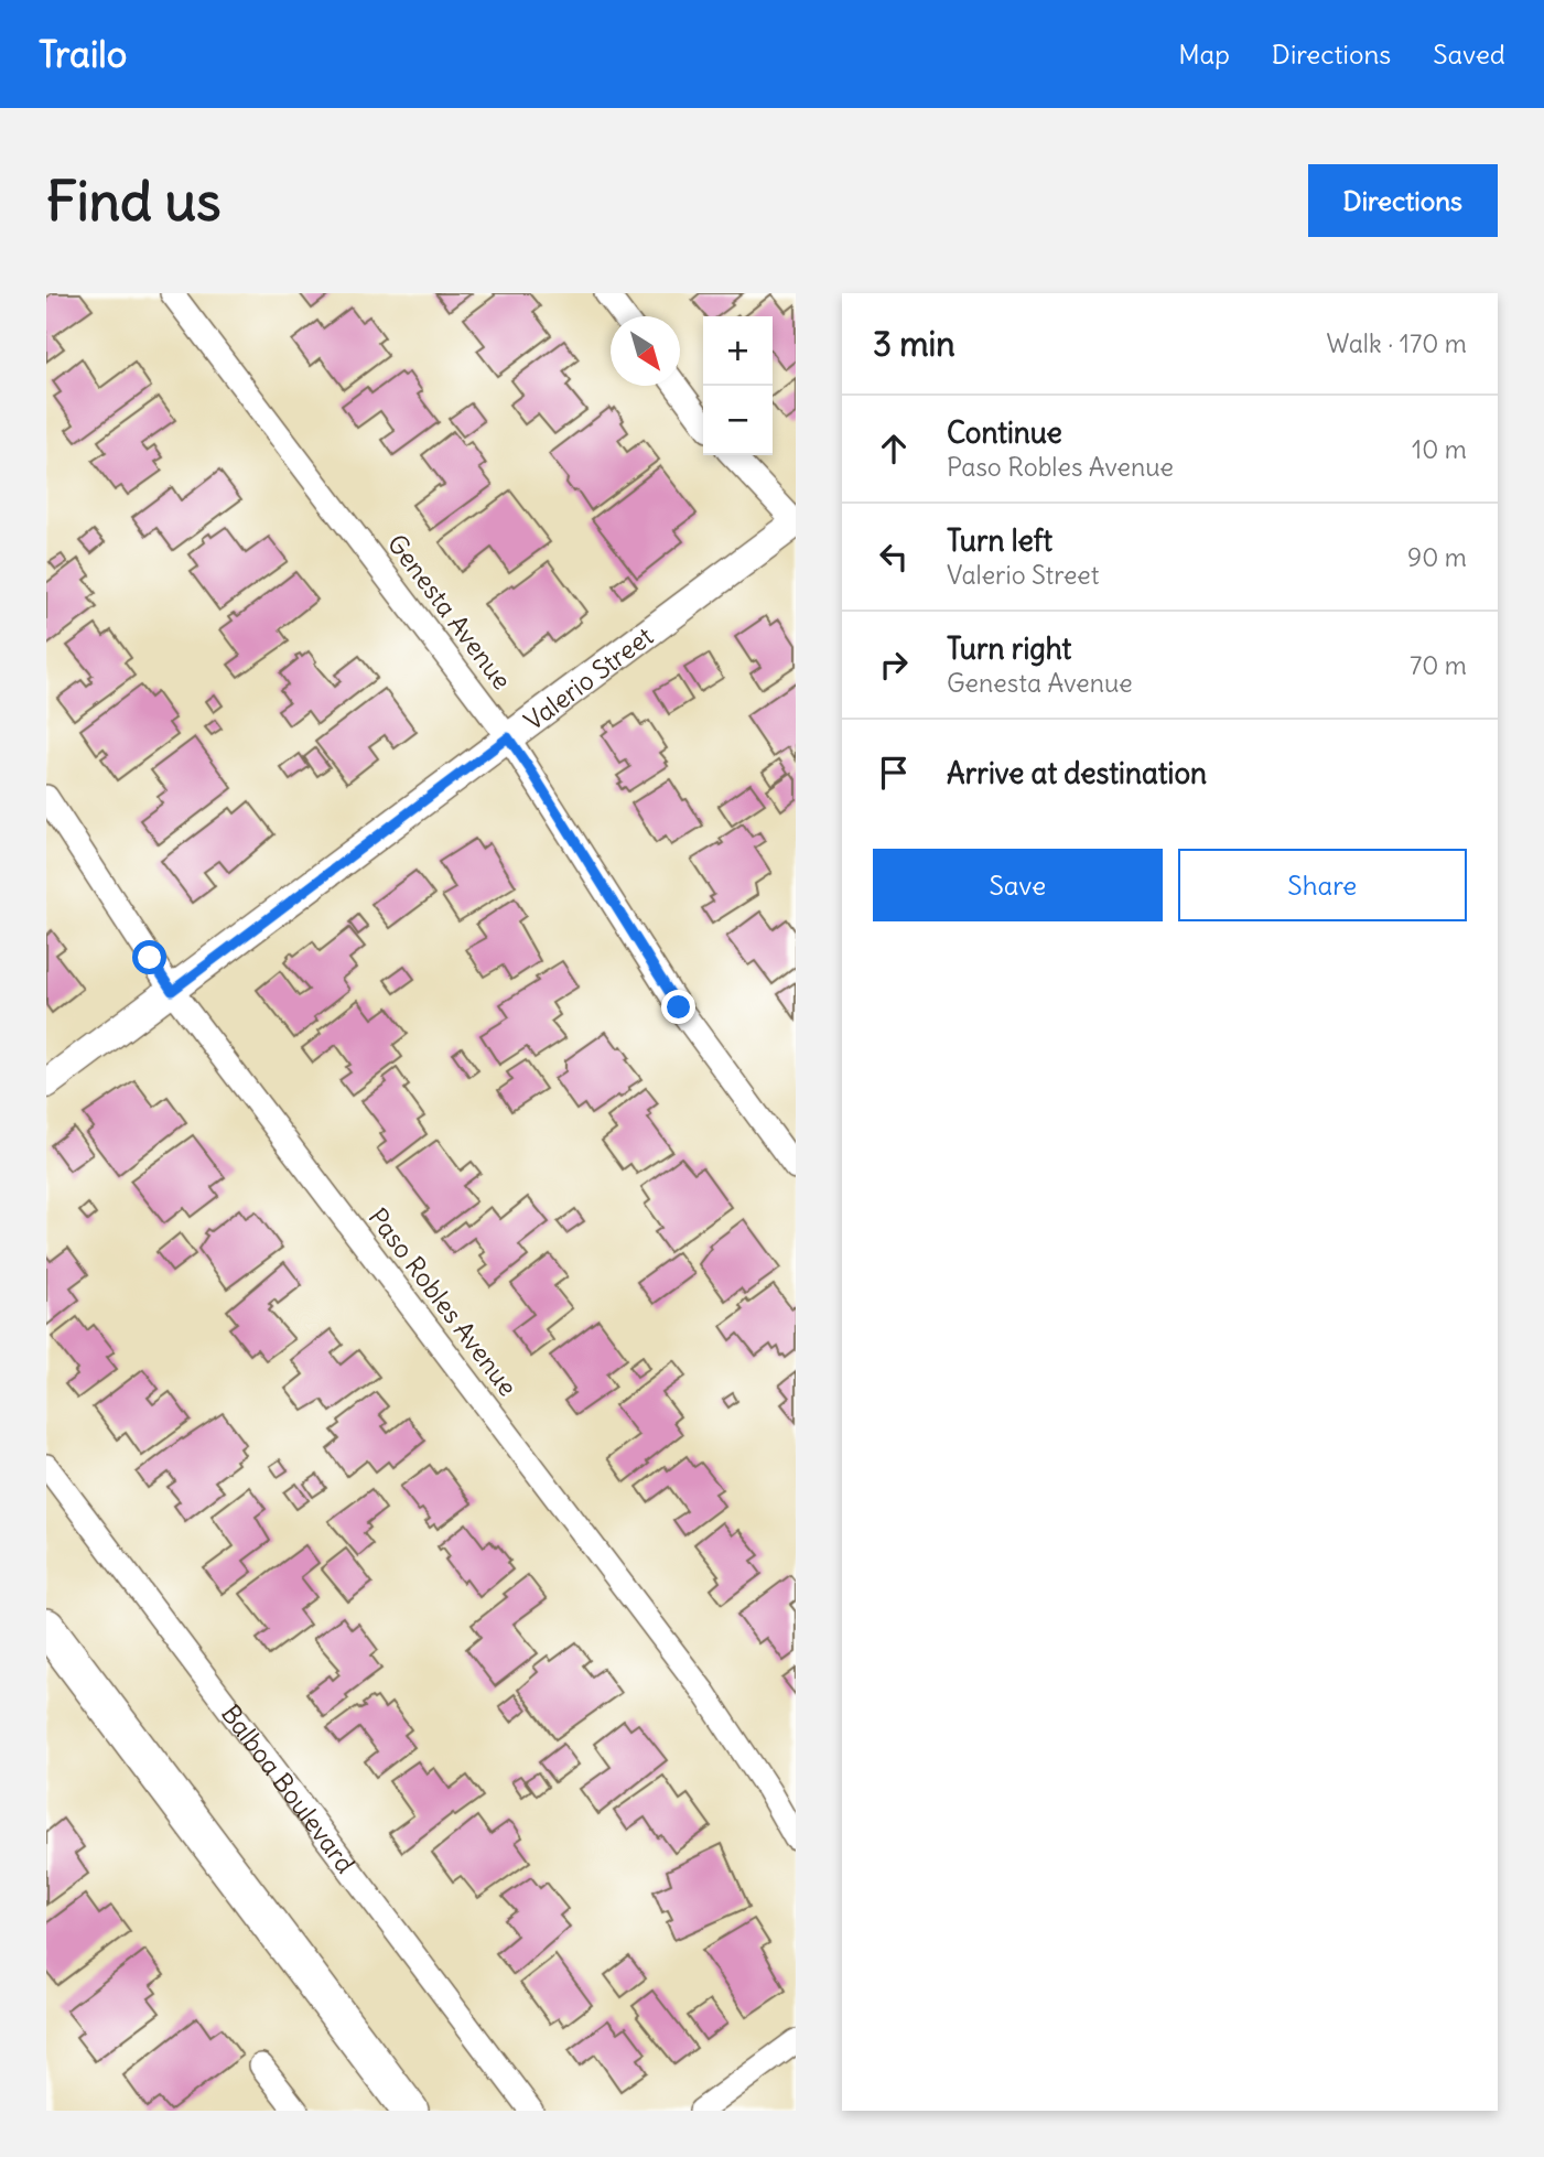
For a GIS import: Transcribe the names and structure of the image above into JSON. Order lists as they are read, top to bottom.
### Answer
{
  "streets": {
    "street": [
      "Genesta Avenue",
      "Valerio Street",
      "Paso Robles Avenue",
      "Balboa Boulevard"
    ]
  },
  "crossings": [
    ["Genesta Avenue", "Valerio Street"],
    ["Valerio Street", "Paso Robles Avenue"]
  ],
  "north": "bottom right",
  "page": {
    "header": "Trailo",
    "nav": ["Map", "Directions", "Saved"],
    "buttons": [
      "Directions",
      ["Save", "Share"]
    ],
    "title": "Find us",
    "heading": ["3 min", "Walk · 170 m"],
    "map_buttons": ["+", "−"],
    "list": [
      ["Continue", "Paso Robles Avenue", "10 m"],
      ["Turn left", "Valerio Street", "90 m"],
      ["Turn right", "Genesta Avenue", "70 m"],
      "Arrive at destination"
    ]
  }
}
